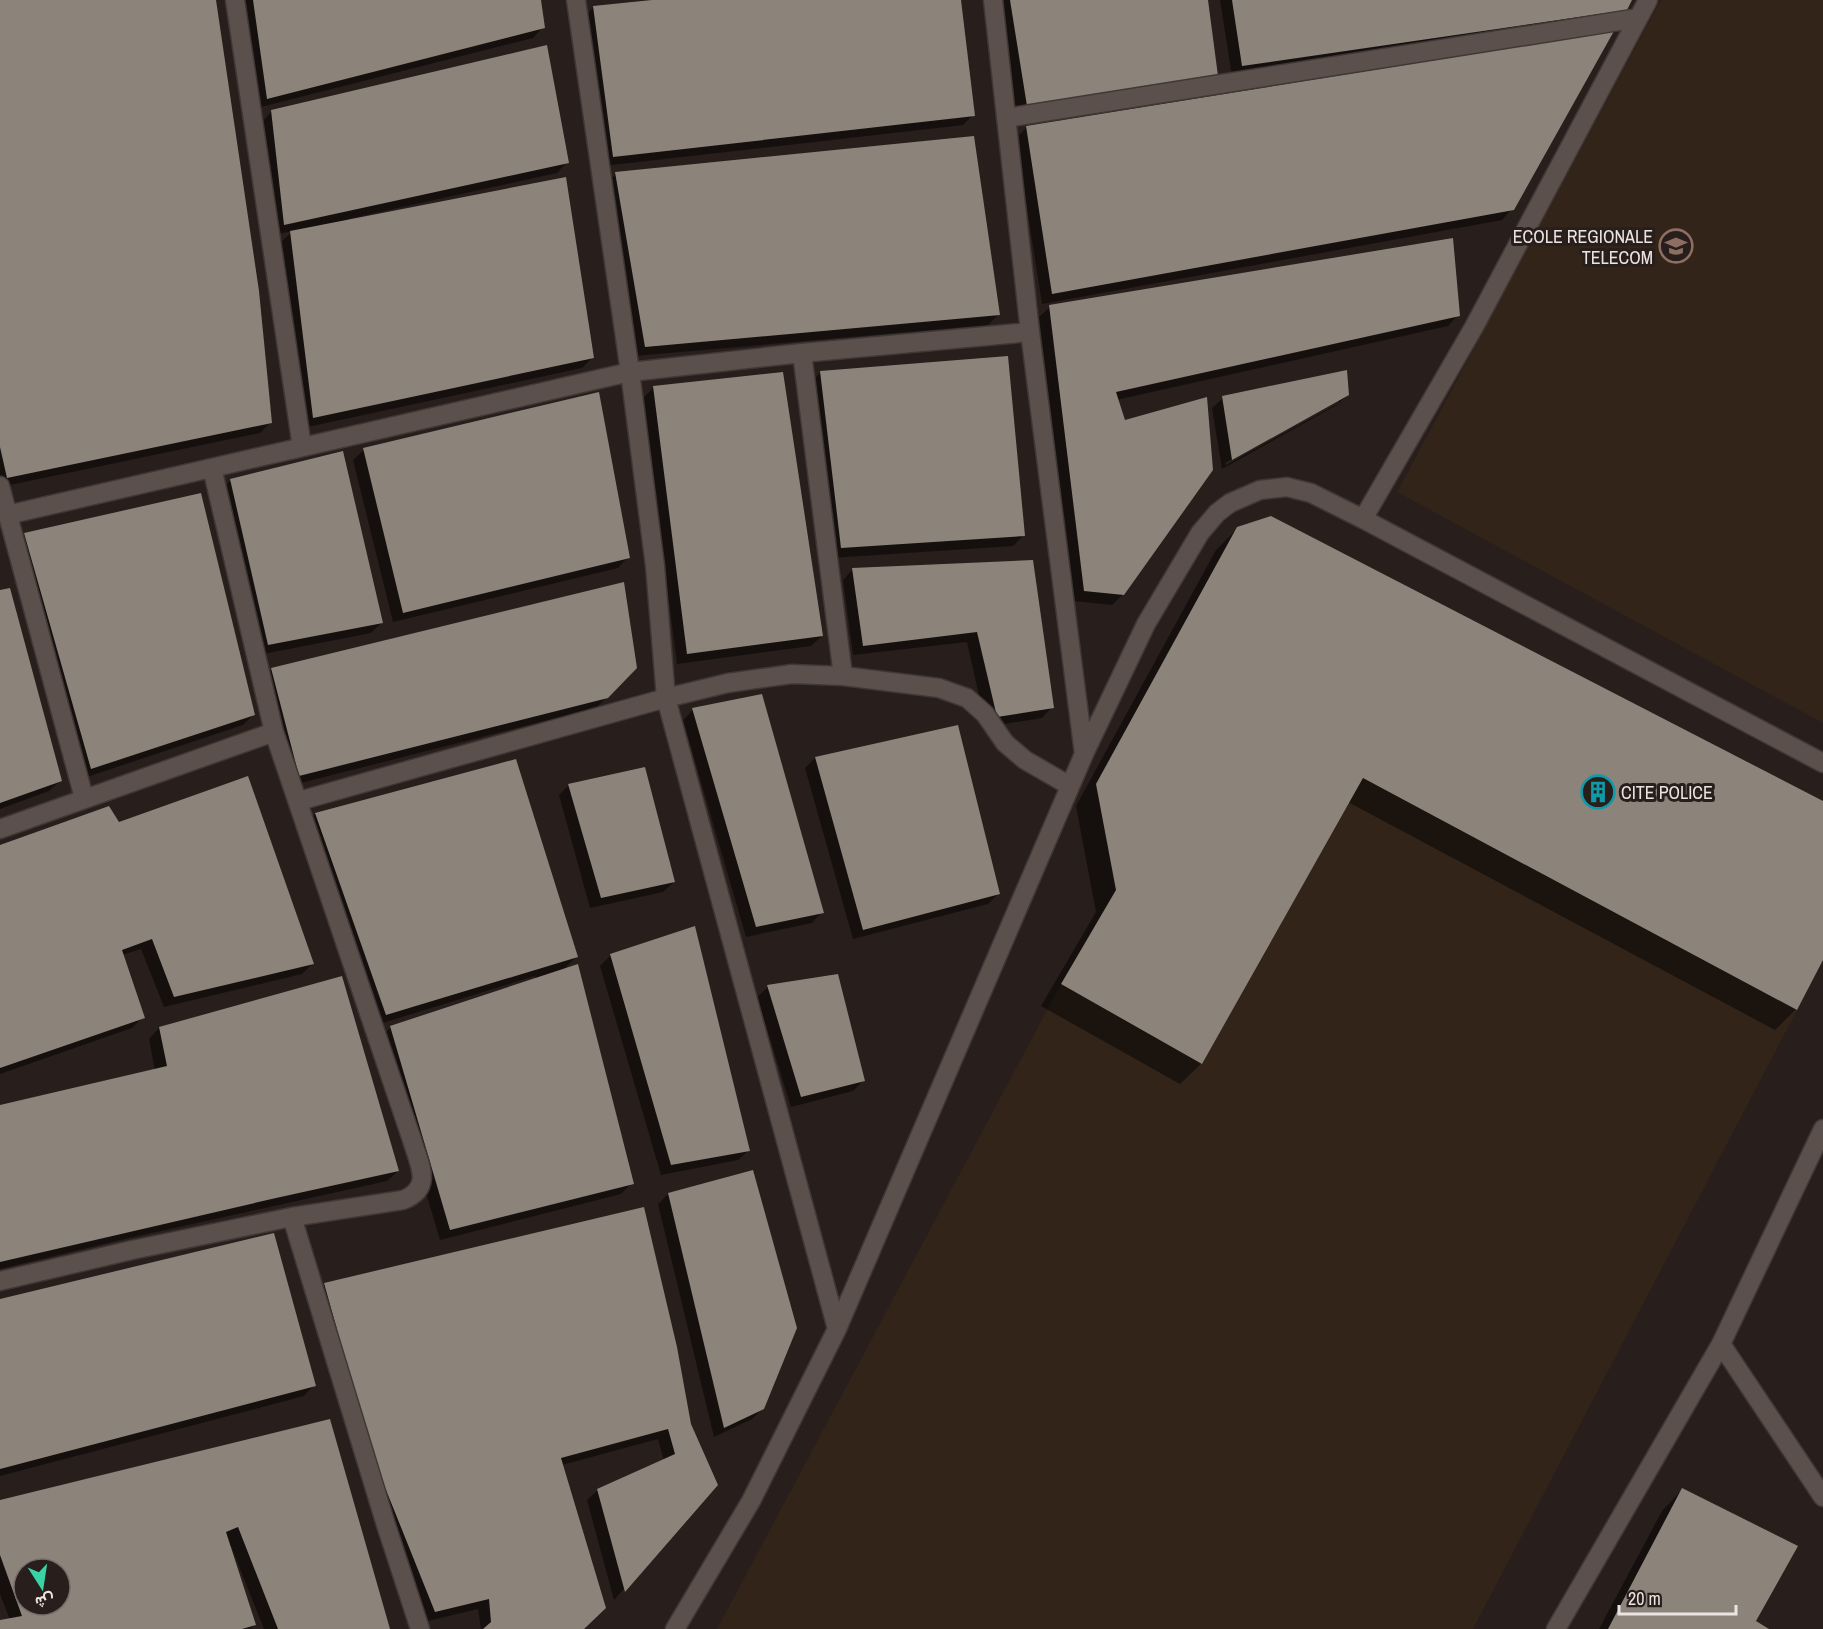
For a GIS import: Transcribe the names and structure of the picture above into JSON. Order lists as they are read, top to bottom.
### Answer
{
  "places": {
    "school or university": ["ECOLE REGIONALE TELECOM"],
    "building": ["CITE POLICE"]
  },
  "scale_bar": "20 m",
  "north": "bottom"
}
